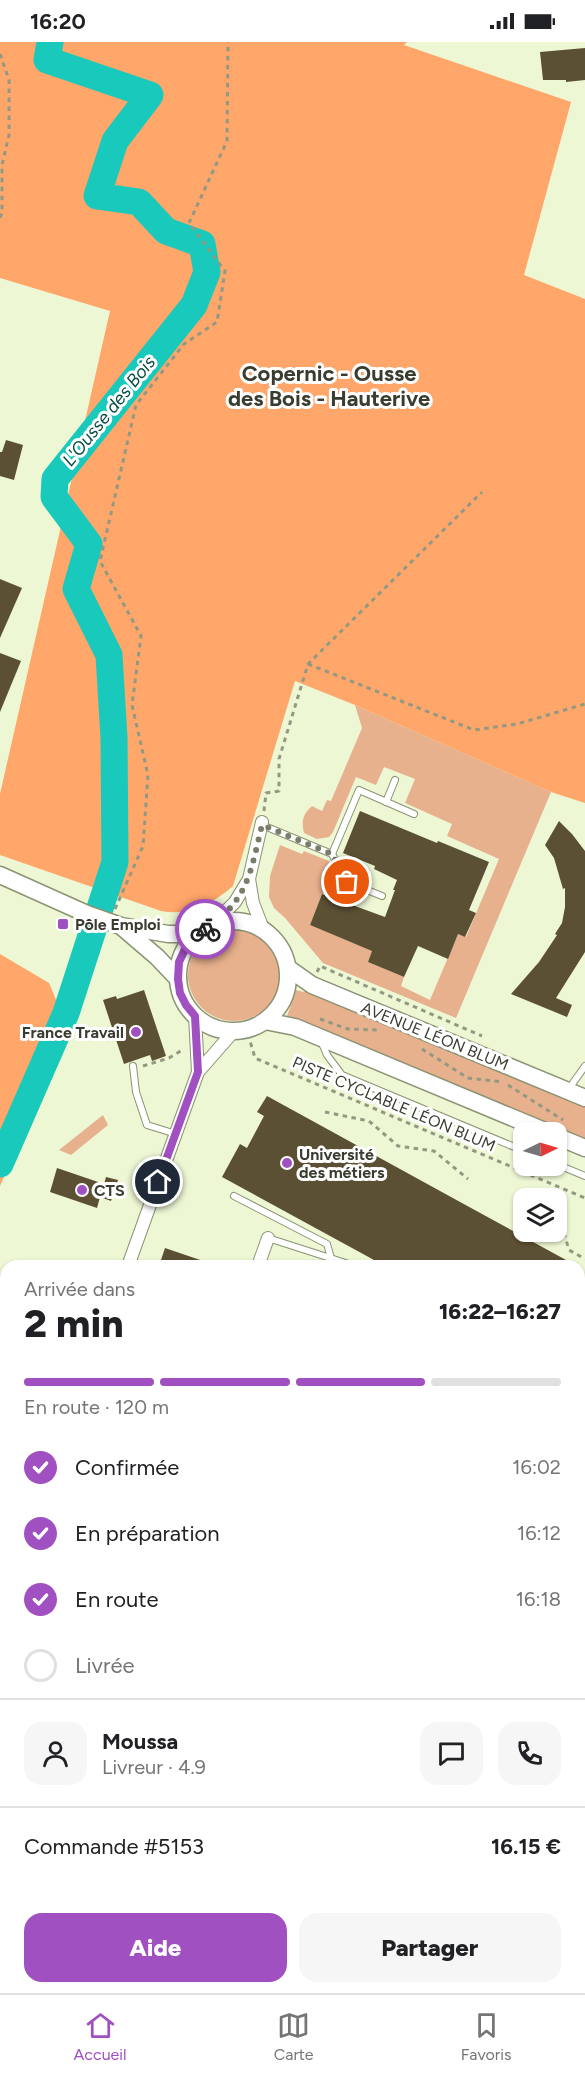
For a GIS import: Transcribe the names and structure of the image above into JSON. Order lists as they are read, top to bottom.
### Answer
{
  "streets": {
    "street": ["AVENUE LÉON BLUM"],
    "path": ["PISTE CYCLABLE LÉON BLUM"]
  },
  "crossings": [
    ["AVENUE LÉON BLUM", "PISTE CYCLABLE LÉON BLUM"]
  ],
  "districts": ["Copernic - Ousse des Bois - Hauterive"],
  "water": ["L'Ousse des Bois"],
  "places": {
    "transit": ["Pôle Emploi"],
    "other": ["France Travail", "Université des métiers", "CTS"]
  },
  "north": "right",
  "page": {
    "status": "16:20",
    "heading": ["2 min", "Arrivée dans", "16:22–16:27"],
    "panel": [
      "Moussa",
      "Livreur · 4.9",
      "Commande #5153",
      "16.15 €"
    ],
    "bar": "En route · 120 m",
    "list": [
      ["Confirmée", "16:02"],
      ["En préparation", "16:12"],
      ["En route", "16:18"],
      "Livrée"
    ],
    "buttons": ["Aide", "Partager"],
    "tabs": ["Accueil", "Carte", "Favoris"]
  }
}
